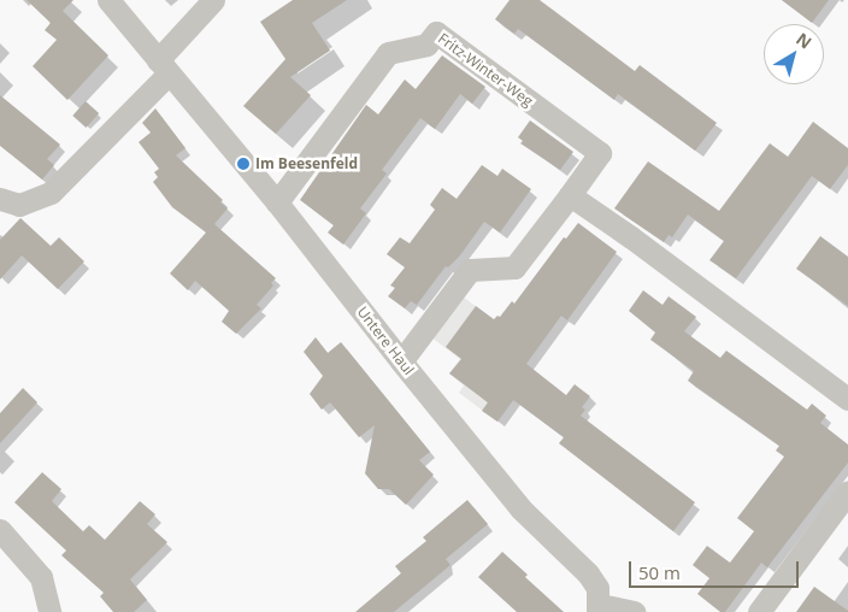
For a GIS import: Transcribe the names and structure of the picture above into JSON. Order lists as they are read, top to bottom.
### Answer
{
  "streets": {
    "street": ["Fritz-Winter-Weg", "Untere Haul"]
  },
  "crossings": [
    ["Fritz-Winter-Weg", "Untere Haul"]
  ],
  "places": ["Im Beesenfeld"],
  "scale_bar": "50 m",
  "north": "top right"
}
